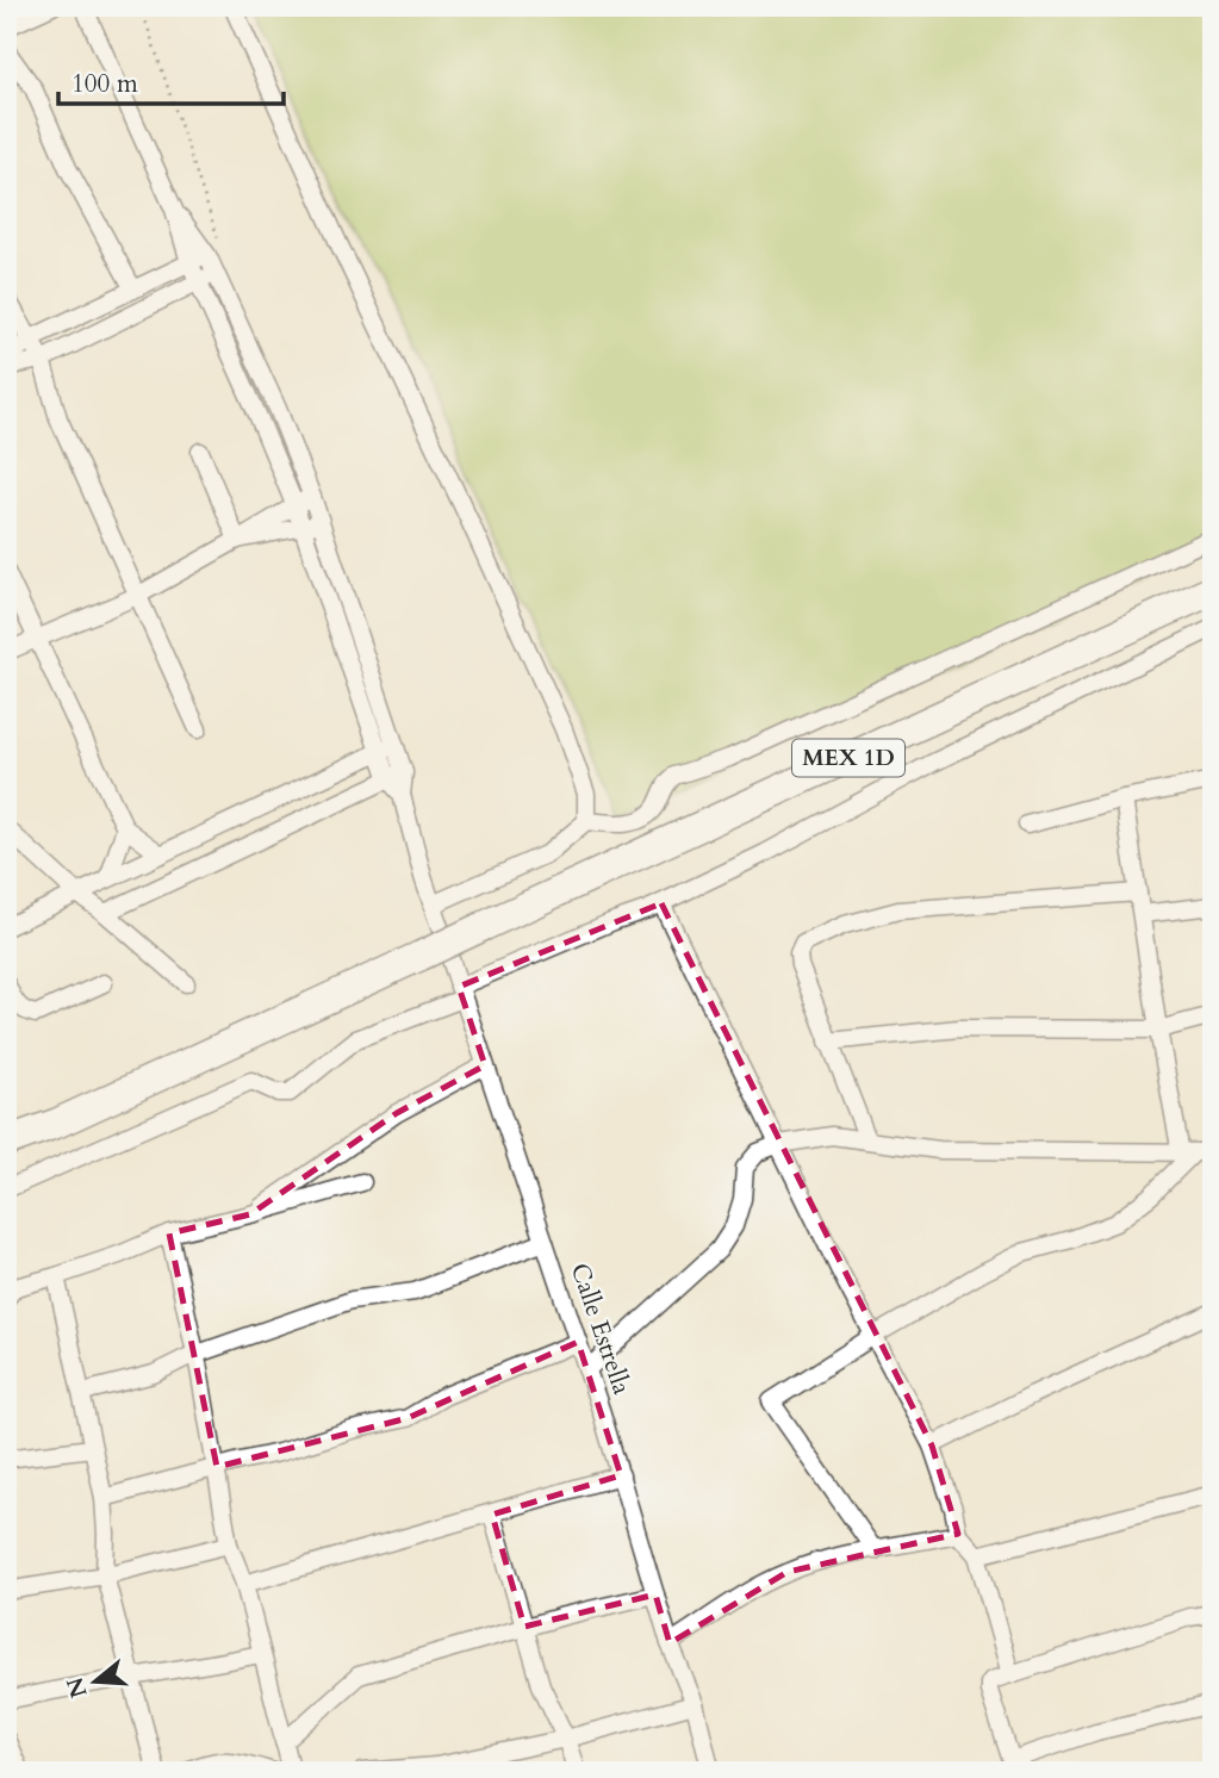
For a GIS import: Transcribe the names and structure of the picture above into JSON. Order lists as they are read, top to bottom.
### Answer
{
  "streets": {
    "highway": ["MEX 1D"],
    "street": ["Calle Estrella"]
  },
  "scale_bar": "100 m",
  "north": "left"
}
